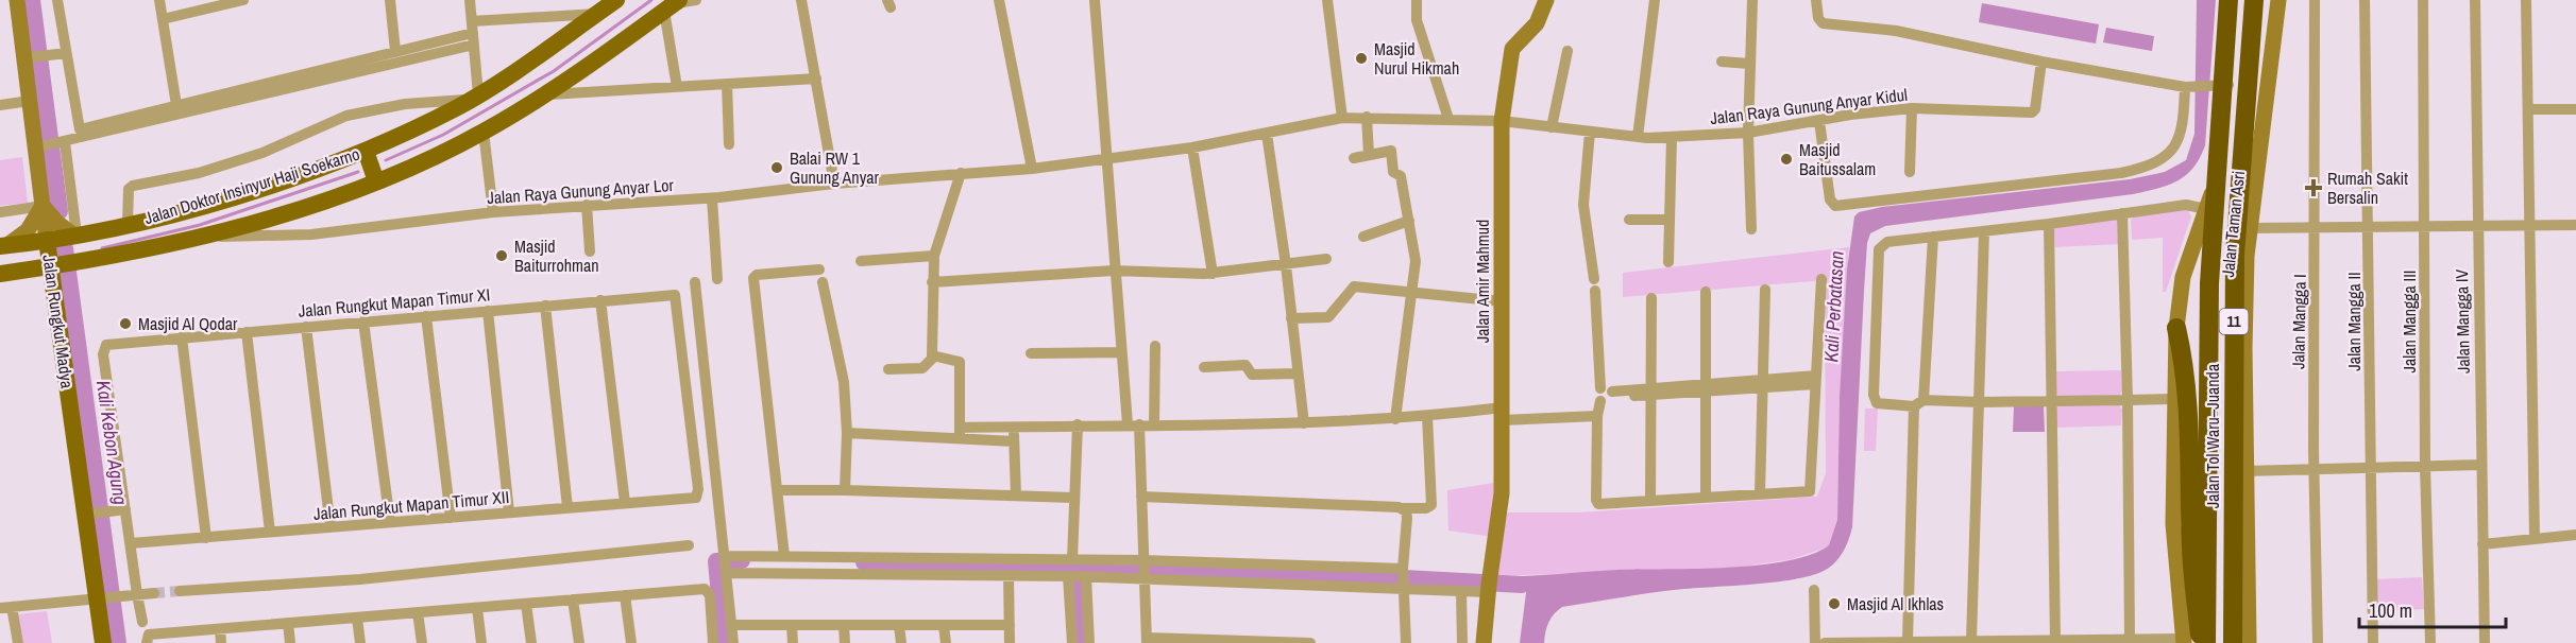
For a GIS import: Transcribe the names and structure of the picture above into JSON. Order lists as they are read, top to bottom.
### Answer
{
  "streets": {
    "highway": ["11", "Jalan Tol Waru–Juanda"],
    "main road": [
      "Jalan Doktor Insinyur Haji Soekarno",
      "Jalan Taman Asri",
      "Jalan Amir Mahmud",
      "Jalan Rungkut Madya"
    ],
    "street": [
      "Jalan Raya Gunung Anyar Kidul",
      "Jalan Raya Gunung Anyar Lor",
      "Jalan Rungkut Mapan Timur XI",
      "Jalan Mangga I",
      "Jalan Mangga II",
      "Jalan Mangga III",
      "Jalan Mangga IV",
      "Jalan Rungkut Mapan Timur XII"
    ]
  },
  "crossings": [
    ["Jalan Raya Gunung Anyar Kidul", "Jalan Raya Gunung Anyar Lor"],
    ["Jalan Raya Gunung Anyar Kidul", "Jalan Amir Mahmud"],
    ["Jalan Doktor Insinyur Haji Soekarno", "Jalan Raya Gunung Anyar Lor"],
    ["Jalan Doktor Insinyur Haji Soekarno", "Jalan Rungkut Madya"],
    ["Jalan Rungkut Mapan Timur XI", "Jalan Rungkut Mapan Timur XII"]
  ],
  "water": ["Kali Perbatasan", "Kali Kebon Agung"],
  "places": {
    "other": [
      "Masjid Nurul Hikmah",
      "Masjid Baitussalam",
      "Balai RW 1 Gunung Anyar",
      "Masjid Baiturrohman",
      "Masjid Al Qodar",
      "Masjid Al Ikhlas"
    ],
    "health": ["Rumah Sakit Bersalin"]
  },
  "scale_bar": "100 m"
}
